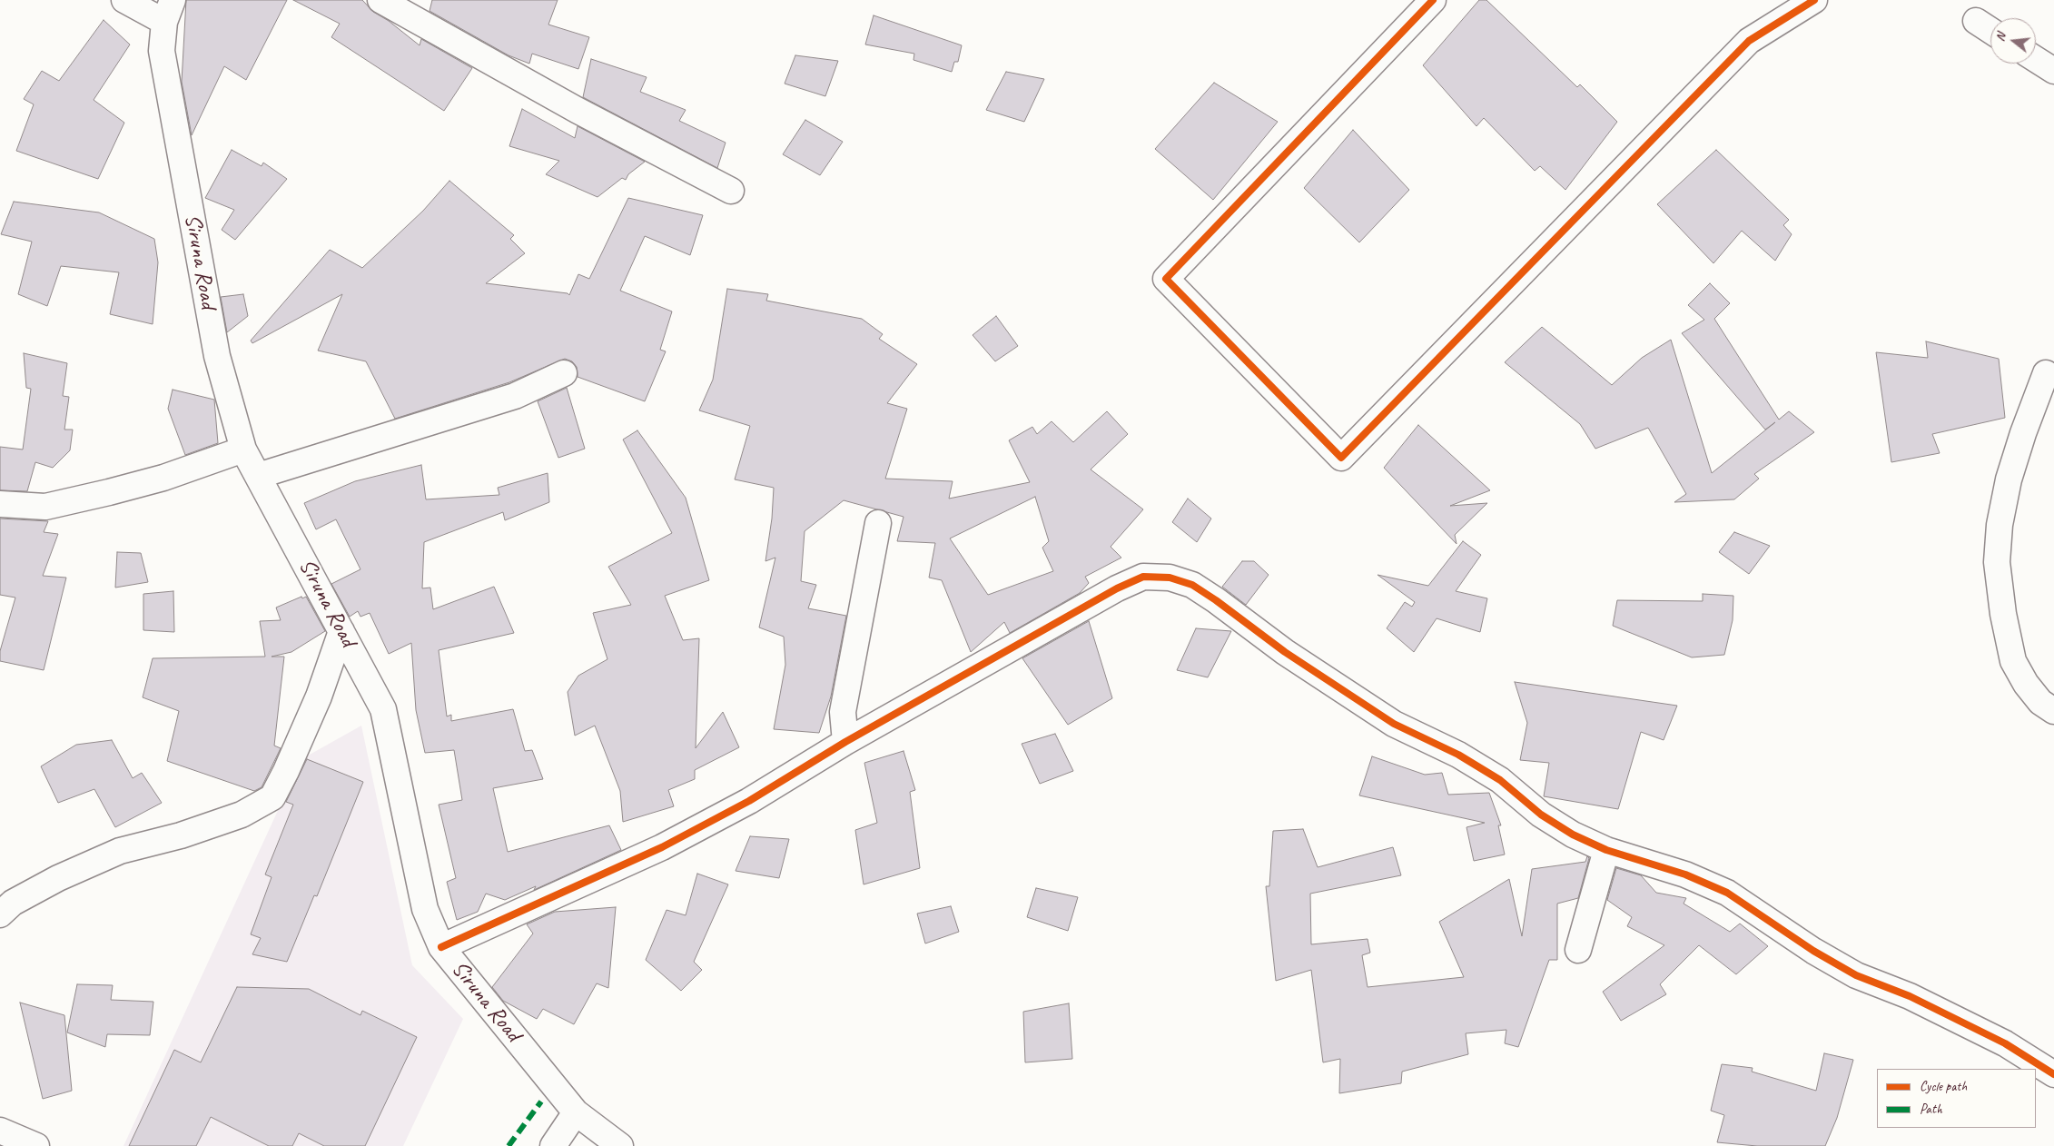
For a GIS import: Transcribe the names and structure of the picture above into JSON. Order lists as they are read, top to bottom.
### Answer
{
  "streets": {
    "street": ["Siruna Road"]
  },
  "legend": ["Cycle path", "Path"],
  "north": "left"
}
